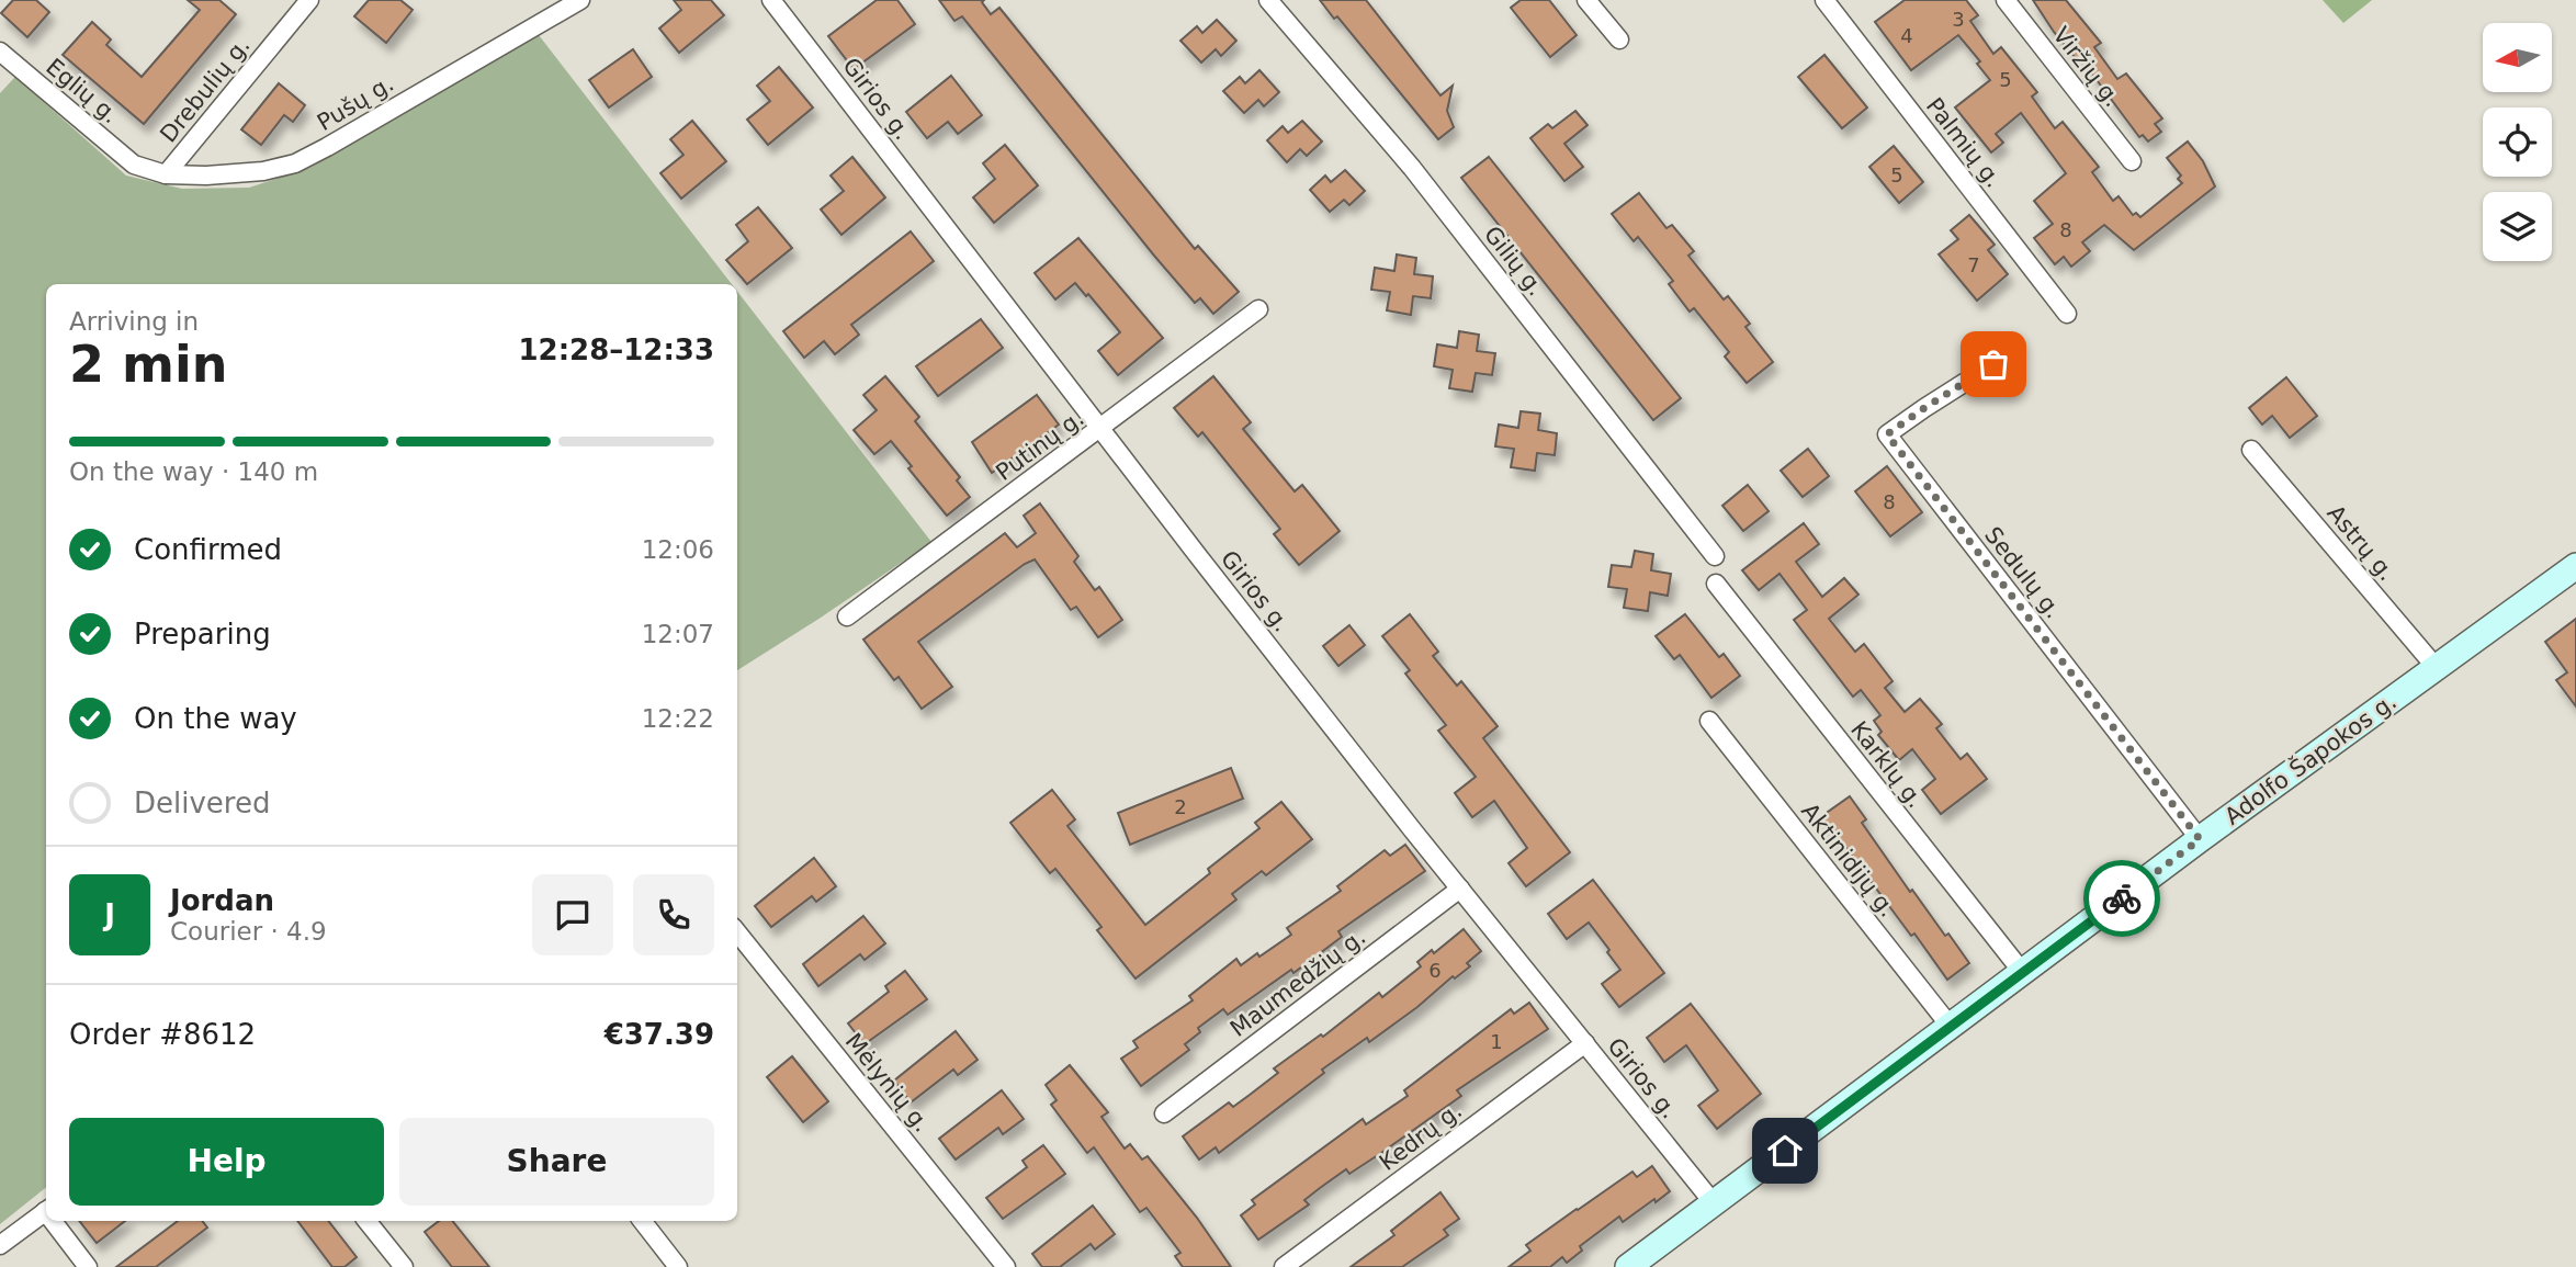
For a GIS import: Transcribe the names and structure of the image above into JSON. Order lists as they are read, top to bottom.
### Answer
{
  "streets": {
    "street": [
      "Viržių g.",
      "Drebulių g.",
      "Eglių g.",
      "Girios g.",
      "Pušų g.",
      "Palmių g.",
      "Gilių g.",
      "Putinų g.",
      "Astrų g.",
      "Sedulų g.",
      "Adolfo Šapokos g.",
      "Karklų g.",
      "Aktinidijų g.",
      "Maumedžių g.",
      "Mėlynių g.",
      "Kedrų g."
    ]
  },
  "crossings": [
    ["Drebulių g.", "Pušų g."],
    ["Eglių g.", "Pušų g."],
    ["Girios g.", "Putinų g."],
    ["Girios g.", "Adolfo Šapokos g."],
    ["Girios g.", "Maumedžių g."],
    ["Girios g.", "Kedrų g."],
    ["Astrų g.", "Adolfo Šapokos g."],
    ["Sedulų g.", "Adolfo Šapokos g."],
    ["Adolfo Šapokos g.", "Karklų g."],
    ["Adolfo Šapokos g.", "Aktinidijų g."]
  ],
  "house_numbers": [
    "3",
    "4",
    "5",
    "5",
    "8",
    "7",
    "8",
    "2",
    "6",
    "1"
  ],
  "north": "left",
  "page": {
    "heading": ["2 min", "Arriving in", "12:28–12:33"],
    "panel": [
      "Jordan",
      "Courier · 4.9",
      "Order #8612",
      "€37.39"
    ],
    "bar": "On the way · 140 m",
    "list": [
      ["Confirmed", "12:06"],
      ["Preparing", "12:07"],
      ["On the way", "12:22"],
      "Delivered"
    ],
    "round": "J",
    "buttons": ["Help", "Share"]
  }
}
